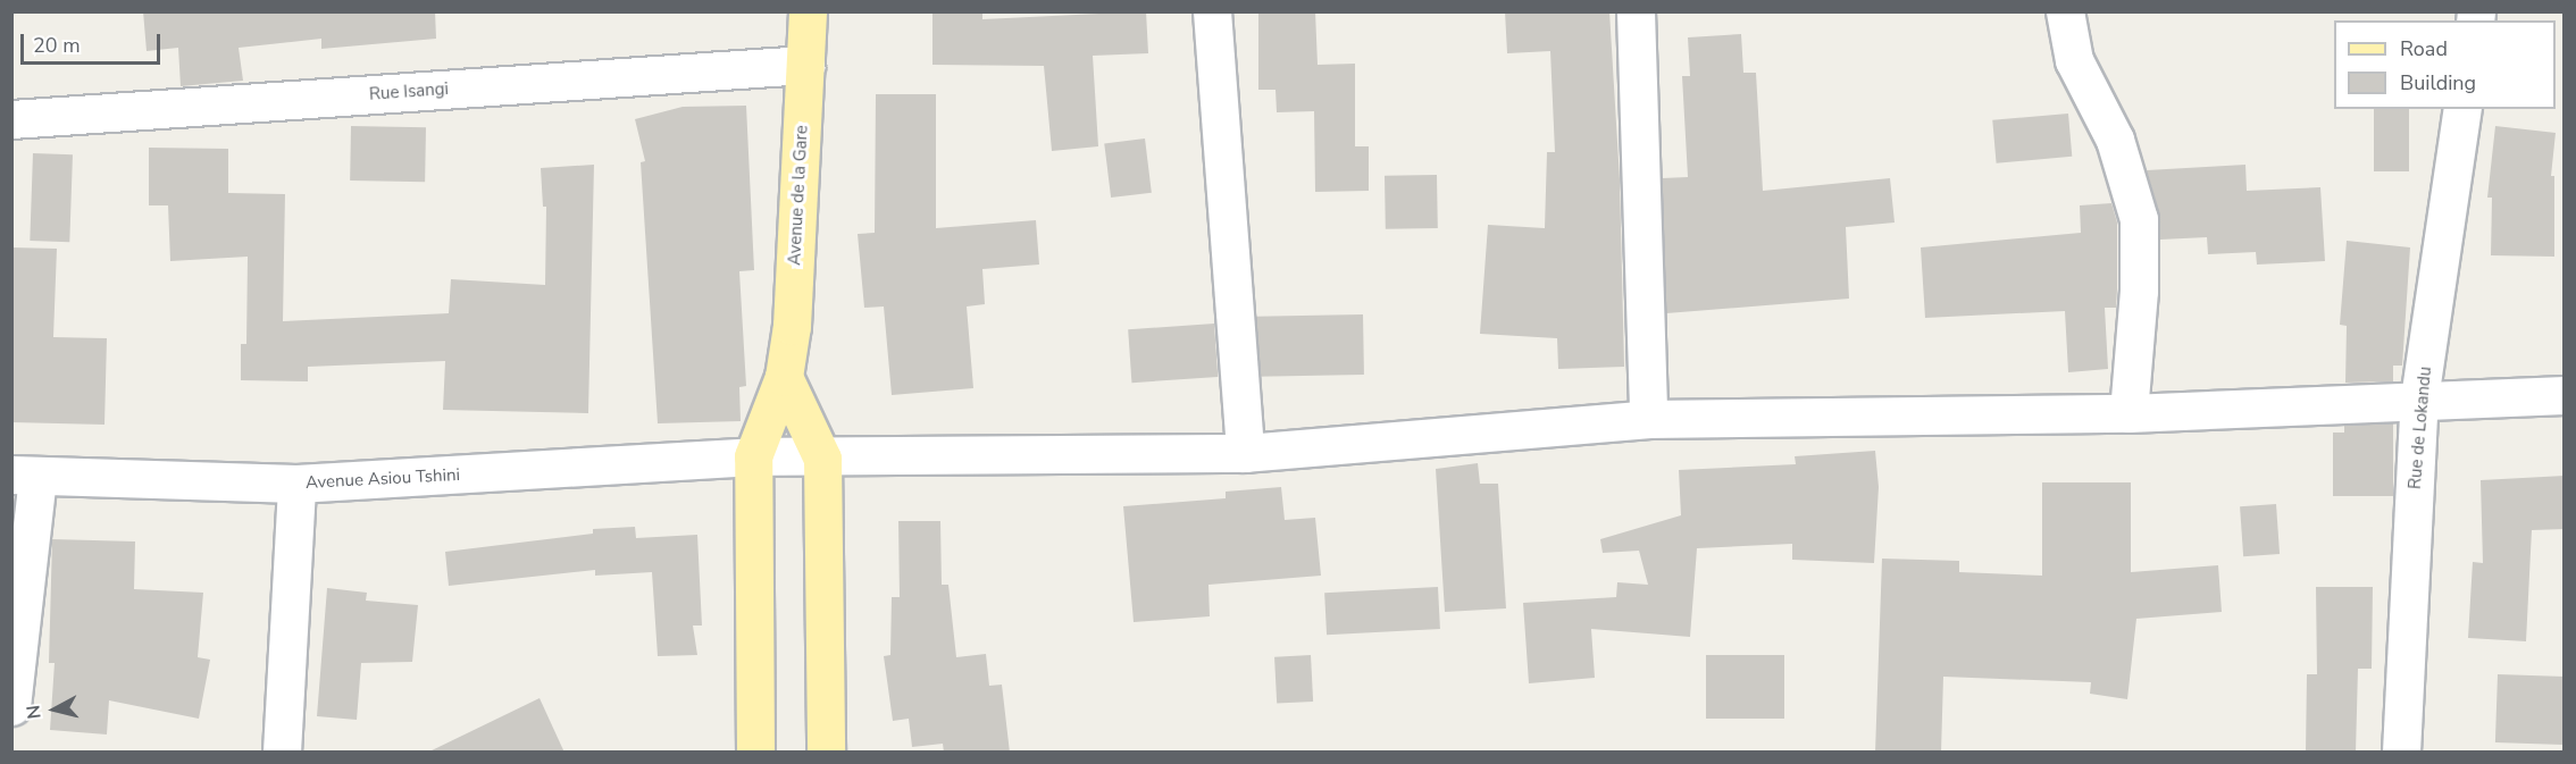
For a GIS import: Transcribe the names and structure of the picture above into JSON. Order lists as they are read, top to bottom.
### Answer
{
  "streets": {
    "main road": ["Avenue de la Gare"],
    "street": ["Rue Isangi", "Rue de Lokandu", "Avenue Asiou Tshini"]
  },
  "crossings": [
    ["Rue Isangi", "Avenue de la Gare"],
    ["Avenue de la Gare", "Avenue Asiou Tshini"],
    ["Rue de Lokandu", "Avenue Asiou Tshini"]
  ],
  "legend": ["Road", "Building"],
  "scale_bar": "20 m",
  "north": "left"
}
